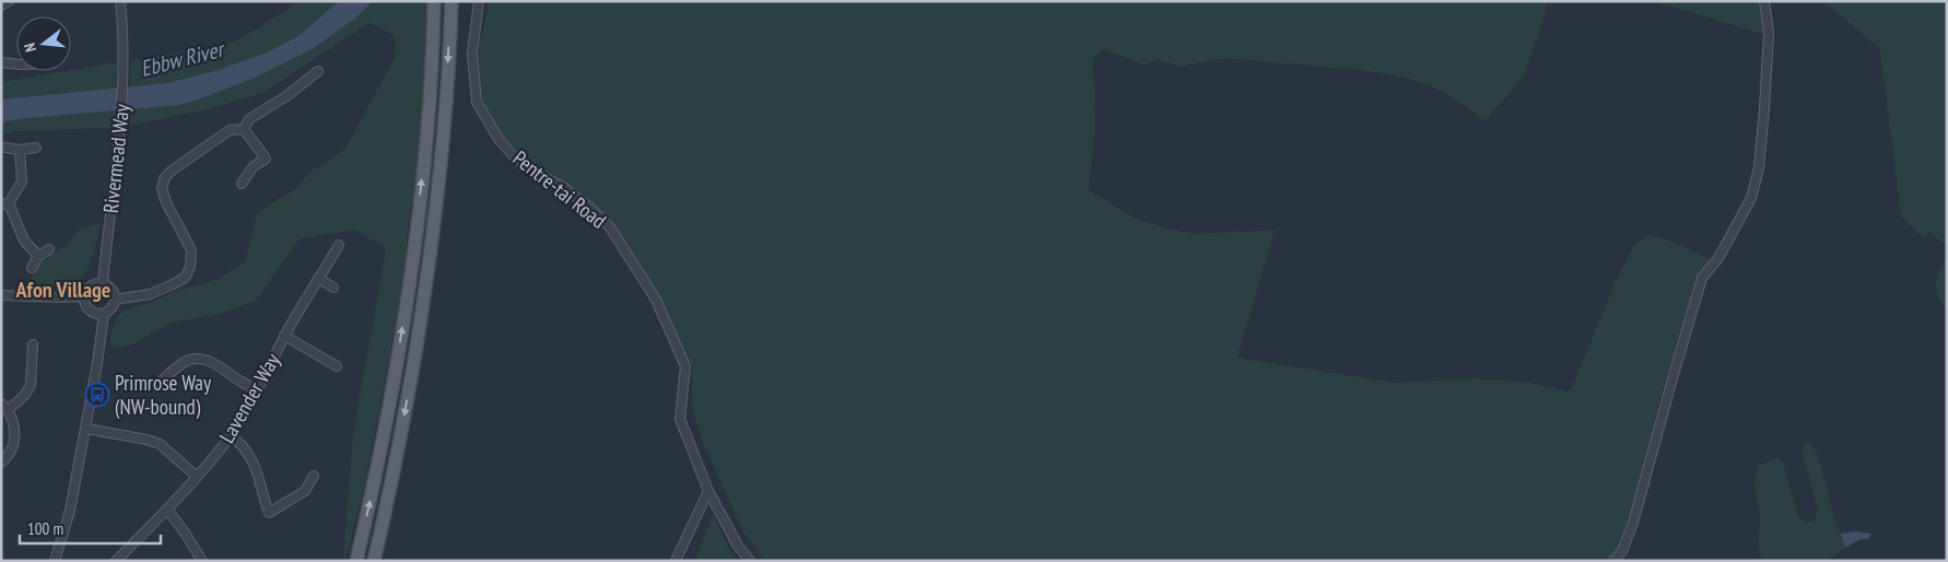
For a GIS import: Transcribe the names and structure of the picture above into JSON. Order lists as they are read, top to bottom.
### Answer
{
  "streets": {
    "street": ["Rivermead Way", "Pentre-tai Road", "Lavender Way"]
  },
  "districts": ["Afon Village"],
  "water": ["Ebbw River"],
  "places": {
    "bus stop": ["Primrose Way (NW-bound)"]
  },
  "scale_bar": "100 m",
  "north": "left"
}
